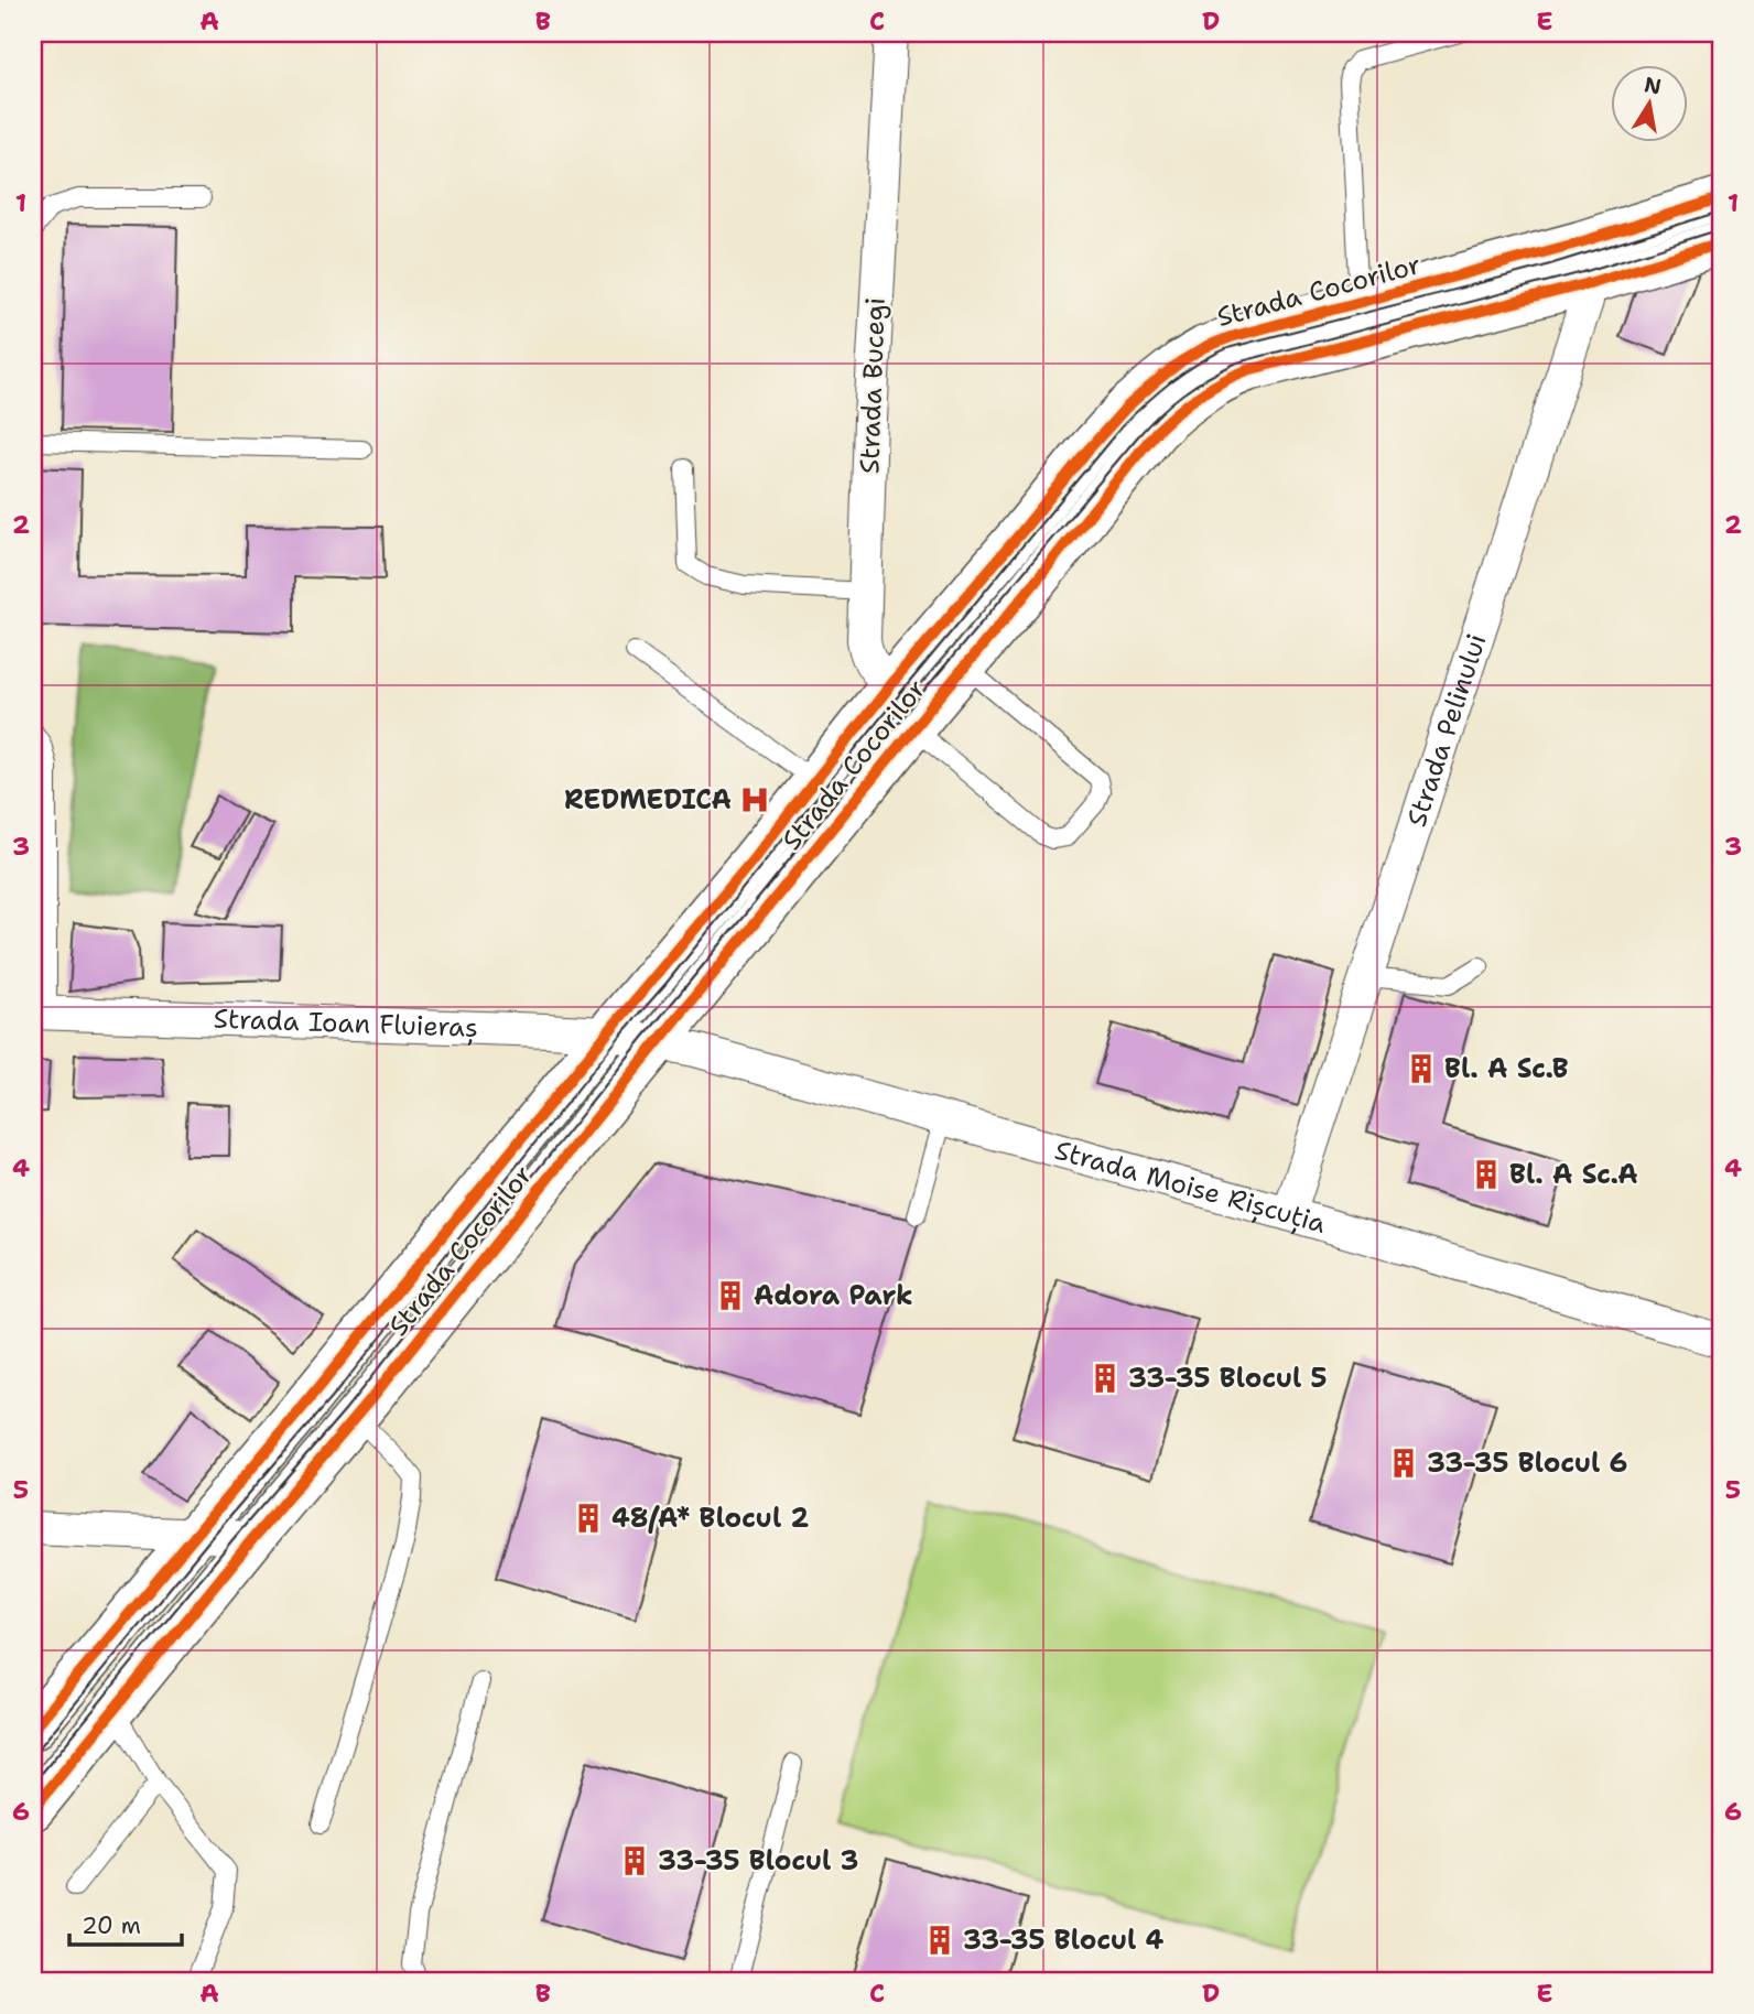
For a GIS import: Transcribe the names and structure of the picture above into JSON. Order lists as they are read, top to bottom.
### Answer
{
  "streets": {
    "main road": ["Strada Cocorilor"],
    "street": [
      "Strada Bucegi",
      "Strada Pelinului",
      "Strada Ioan Fluieraș",
      "Strada Moise Rișcuția"
    ]
  },
  "crossings": [
    ["Strada Cocorilor", "Strada Bucegi"],
    ["Strada Cocorilor", "Strada Pelinului"],
    ["Strada Cocorilor", "Strada Ioan Fluieraș"],
    ["Strada Cocorilor", "Strada Moise Rișcuția"],
    ["Strada Pelinului", "Strada Moise Rișcuția"],
    ["Strada Ioan Fluieraș", "Strada Moise Rișcuția"]
  ],
  "places": {
    "hospital": ["REDMEDICA"],
    "building": [
      "Bl. A Sc.B",
      "Bl. A Sc.A",
      "Adora Park",
      "33-35 Blocul 5",
      "33-35 Blocul 6",
      "48/A* Blocul 2",
      "33-35 Blocul 3",
      "33-35 Blocul 4"
    ]
  },
  "scale_bar": "20 m",
  "north": "top",
  "grid": {
    "columns": [
      "A",
      "B",
      "C",
      "D",
      "E"
    ],
    "rows": [
      "1",
      "2",
      "3",
      "4",
      "5",
      "6"
    ]
  }
}
